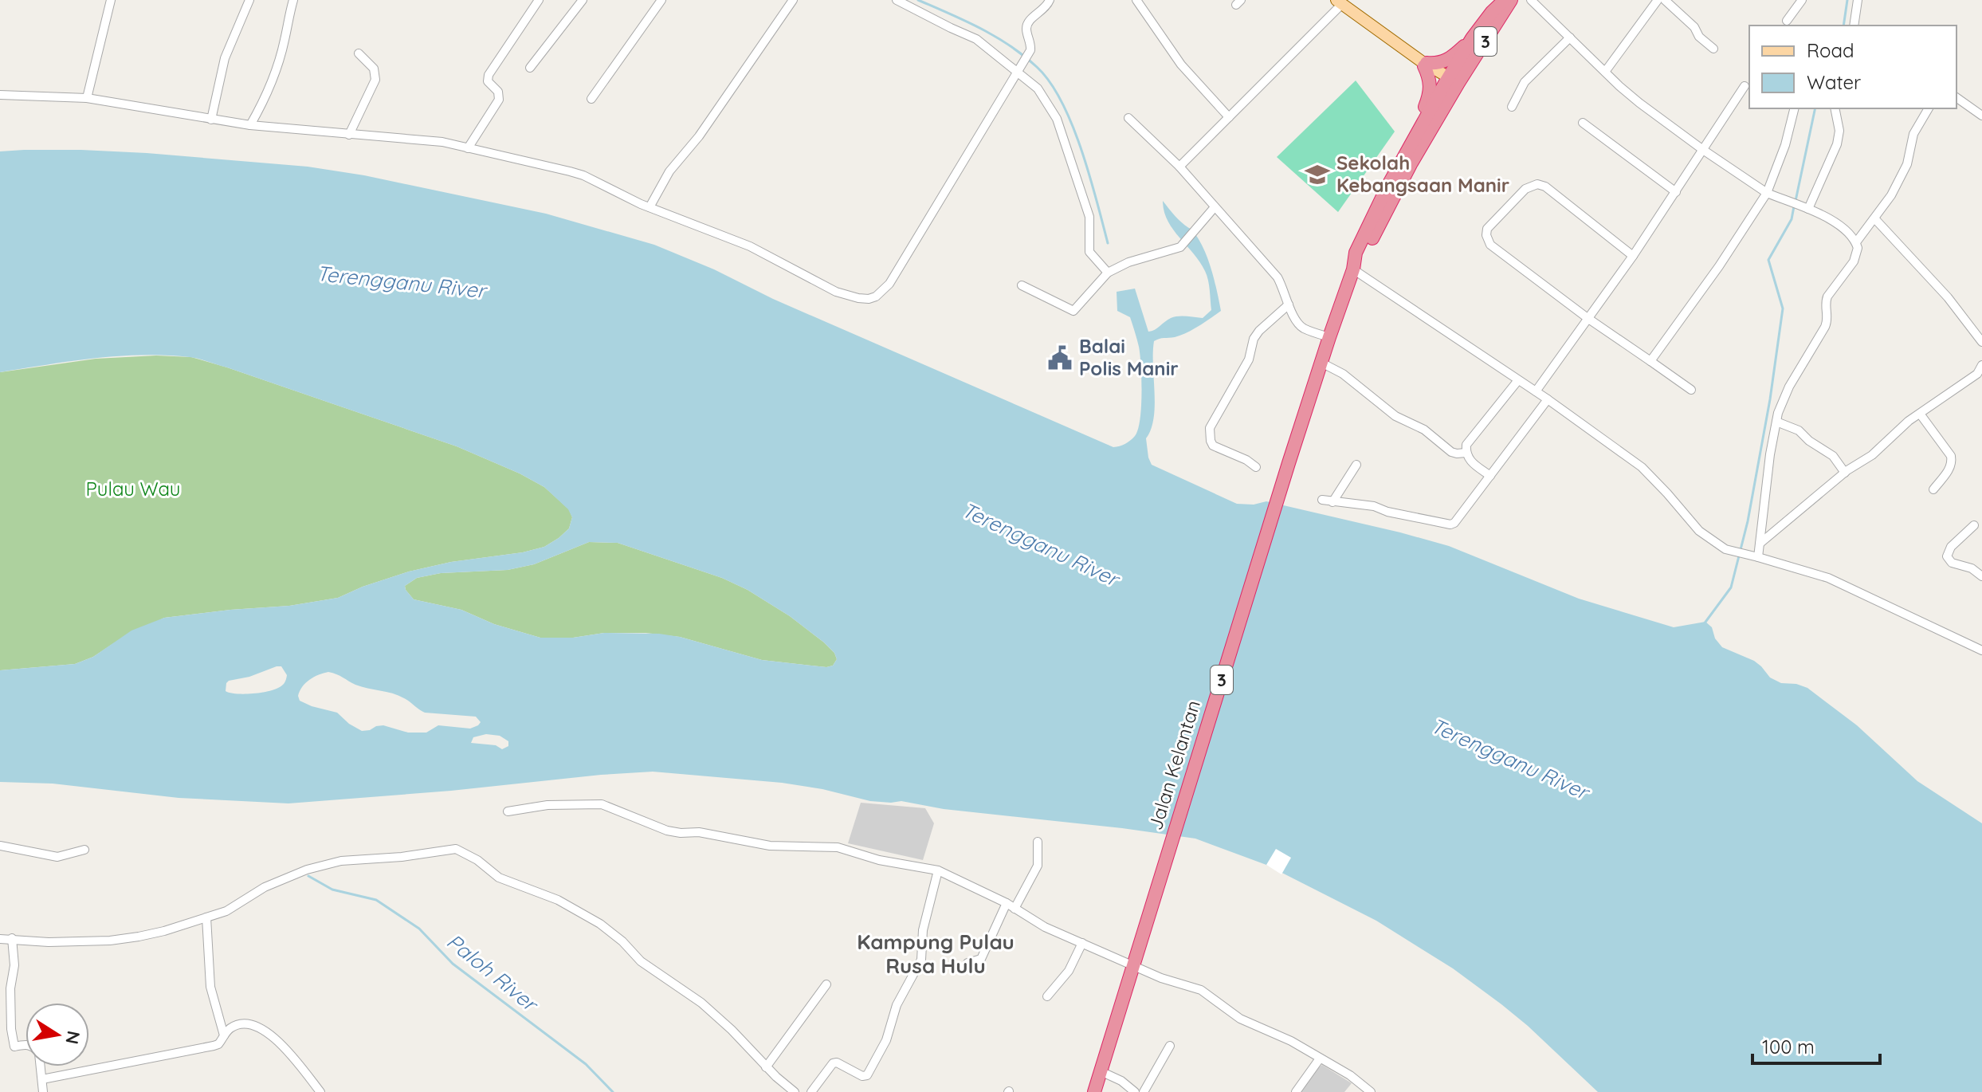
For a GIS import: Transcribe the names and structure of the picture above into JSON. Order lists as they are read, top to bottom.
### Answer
{
  "streets": {
    "highway": ["3", "Jalan Kelantan"]
  },
  "districts": ["Kampung Pulau Rusa Hulu"],
  "water": ["Terengganu River", "Paloh River"],
  "parks": ["Pulau Wau"],
  "places": {
    "school or university": ["Sekolah Kebangsaan Manir"],
    "public building": ["Balai Polis Manir"]
  },
  "legend": ["Road", "Water"],
  "scale_bar": "100 m",
  "north": "right"
}
